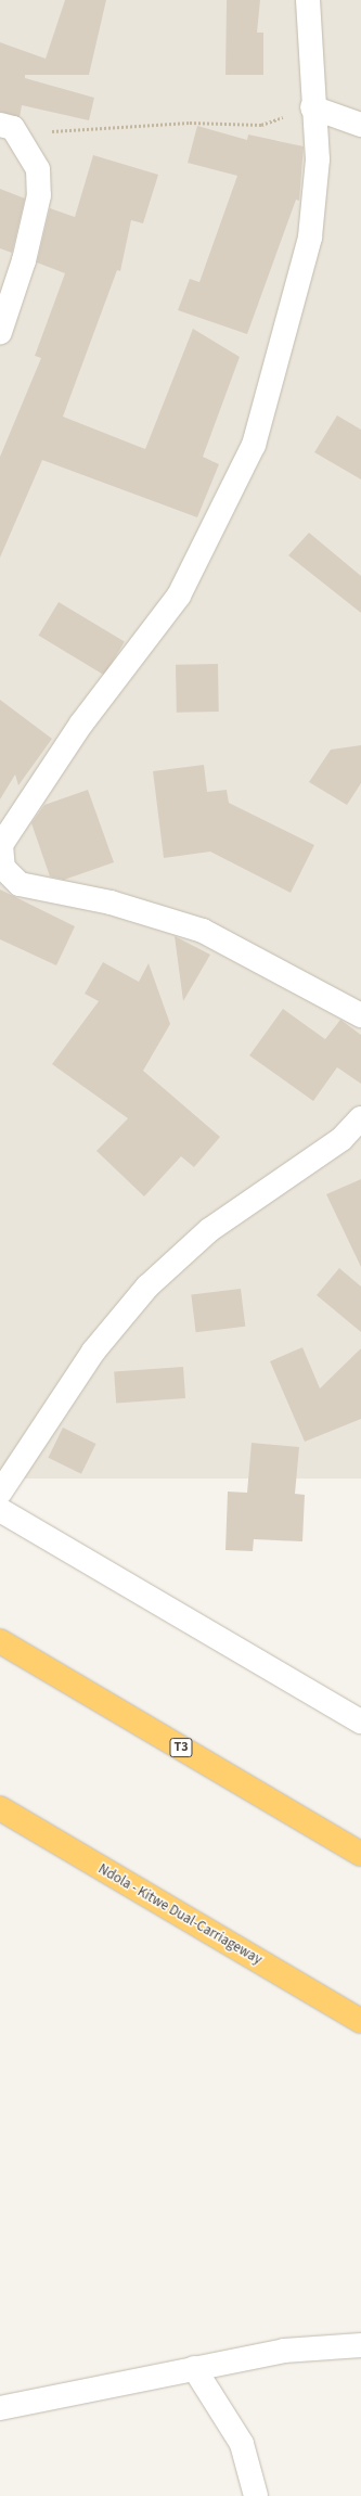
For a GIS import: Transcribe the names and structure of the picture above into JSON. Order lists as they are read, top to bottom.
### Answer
{
  "streets": {
    "highway": ["T3", "Ndola - Kitwe Dual-Carriageway"]
  }
}
